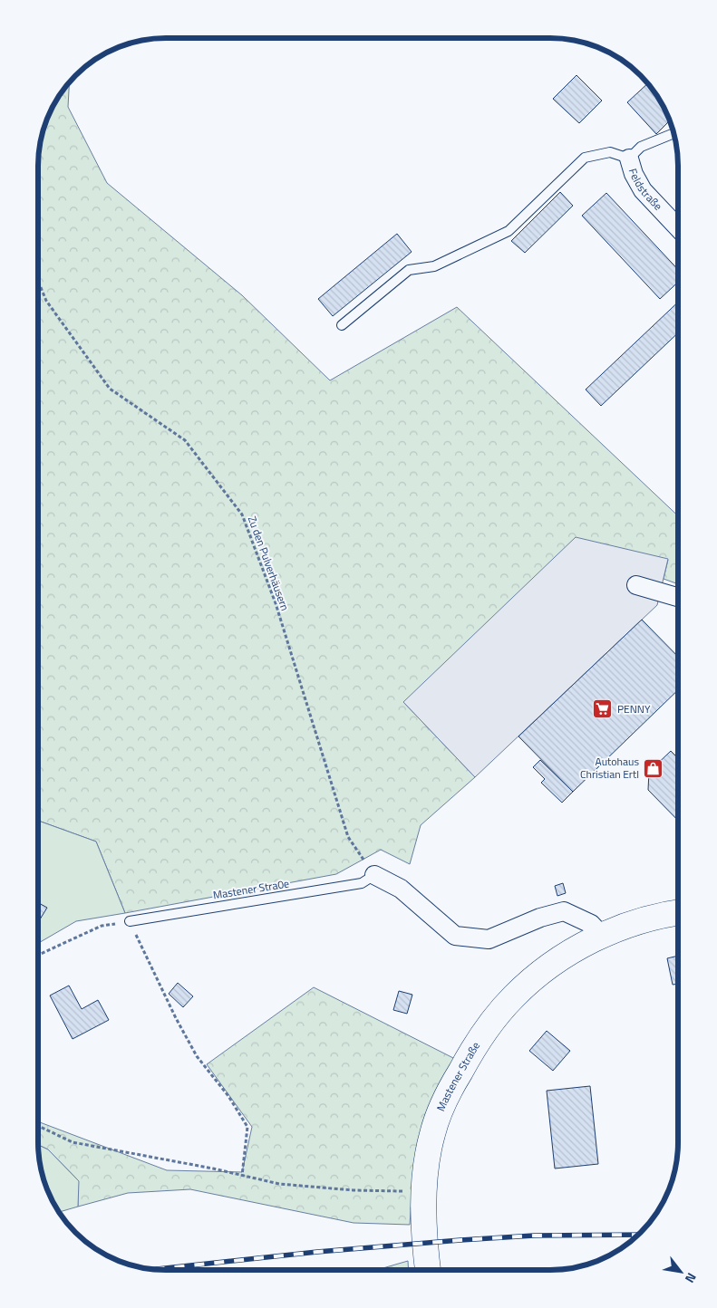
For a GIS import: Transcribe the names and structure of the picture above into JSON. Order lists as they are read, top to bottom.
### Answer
{
  "streets": {
    "main road": ["Mastener Straße"],
    "street": ["Feldstraße"],
    "lane": ["Mastener Stra0e"],
    "path": ["Zu den Pulverhäusern"]
  },
  "crossings": [
    ["Zu den Pulverhäusern", "Mastener Stra0e"]
  ],
  "places": {
    "supermarket": ["PENNY"],
    "shop": ["Autohaus Christian Ertl"]
  },
  "north": "bottom right"
}
